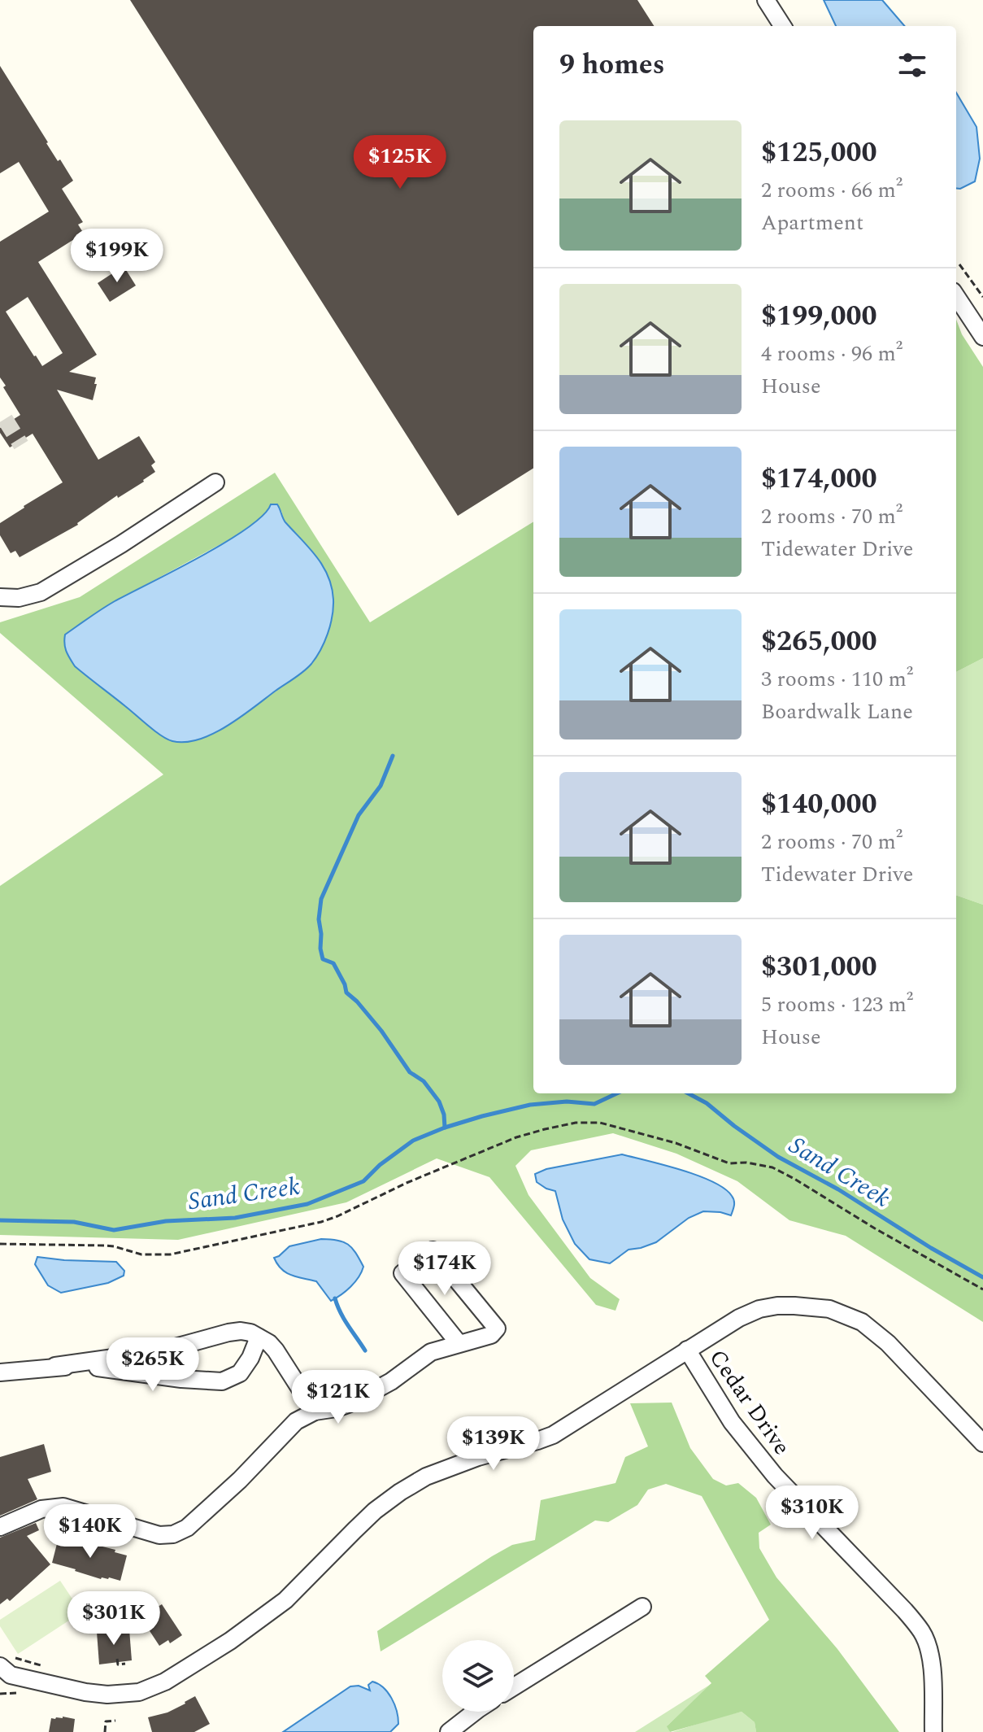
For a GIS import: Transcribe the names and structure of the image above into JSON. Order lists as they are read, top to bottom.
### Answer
{
  "streets": {
    "street": ["Cedar Drive"]
  },
  "water": ["Sand Creek"],
  "page": {
    "heading": "9 homes",
    "list": [
      {
        "name": "$125,000",
        "note": "2 rooms · 66 m² · Apartment"
      },
      {
        "name": "$199,000",
        "note": "4 rooms · 96 m² · House"
      },
      {
        "name": "$174,000",
        "note": "2 rooms · 70 m² · Tidewater Drive"
      },
      {
        "name": "$265,000",
        "note": "3 rooms · 110 m² · Boardwalk Lane"
      },
      {
        "name": "$140,000",
        "note": "2 rooms · 70 m² · Tidewater Drive"
      },
      {
        "name": "$301,000",
        "note": "5 rooms · 123 m² · House"
      }
    ],
    "price": [
      "$125K",
      "$199K",
      "$174K",
      "$265K",
      "$121K",
      "$139K",
      "$310K",
      "$140K",
      "$301K"
    ]
  }
}
